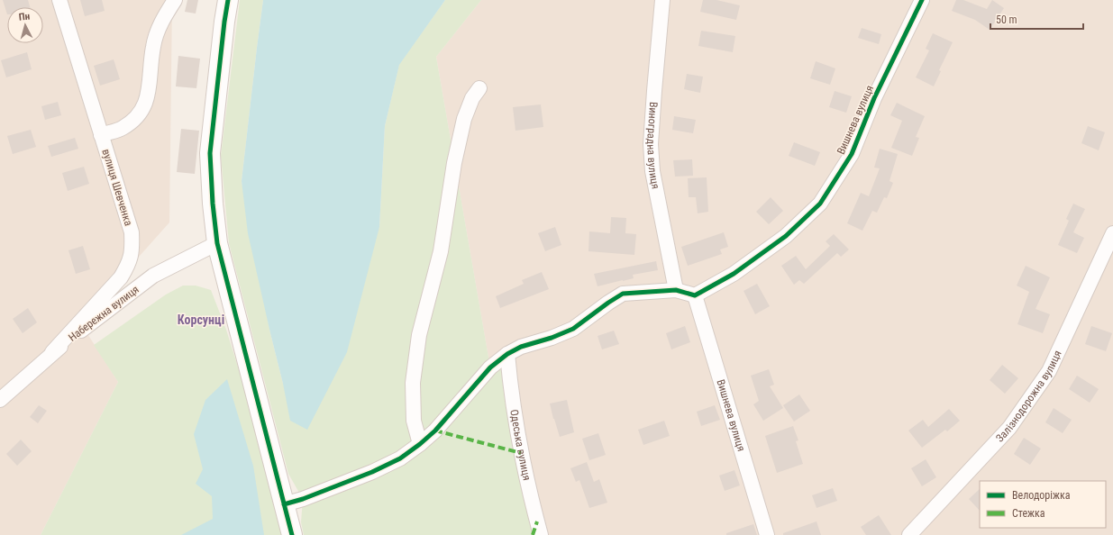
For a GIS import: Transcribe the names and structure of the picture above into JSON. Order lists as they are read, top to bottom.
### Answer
{
  "streets": {
    "street": [
      "Вишнева вулиця",
      "Виноградна вулиця",
      "вулиця Шевченка",
      "Набережна вулиця",
      "Залізнодорожна вулиця",
      "Одеська вулиця"
    ]
  },
  "crossings": [
    ["вулиця Шевченка", "Набережна вулиця"]
  ],
  "districts": ["Корсунці"],
  "legend": ["Велодоріжка", "Стежка"],
  "scale_bar": "50 m",
  "north": "top"
}
